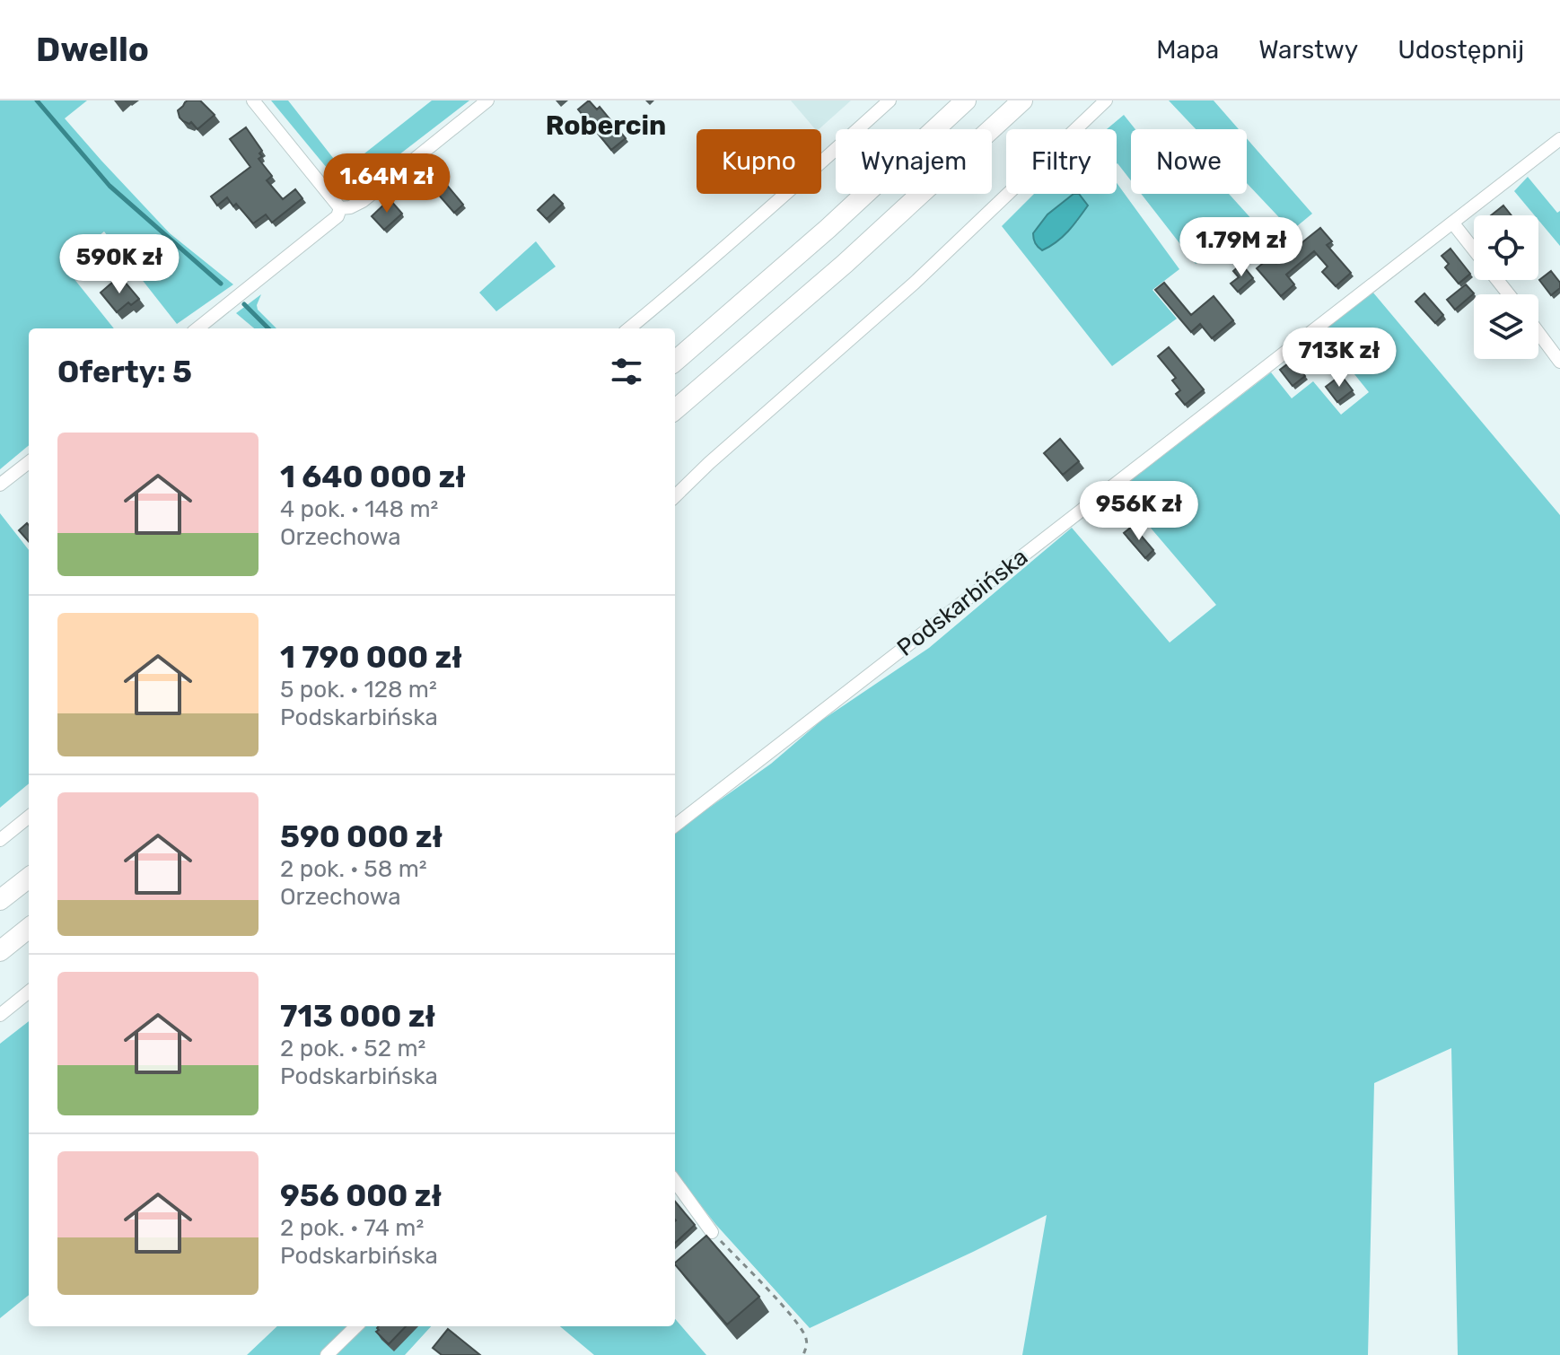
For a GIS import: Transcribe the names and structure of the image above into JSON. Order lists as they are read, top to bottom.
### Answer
{
  "streets": {
    "street": ["Podskarbińska"]
  },
  "districts": ["Robercin"],
  "page": {
    "header": "Dwello",
    "nav": ["Mapa", "Warstwy", "Udostępnij"],
    "chip": [
      "Kupno",
      "Wynajem",
      "Filtry",
      "Nowe"
    ],
    "price": [
      "1.64M zł",
      "1.79M zł",
      "590K zł",
      "713K zł",
      "956K zł"
    ],
    "heading": "Oferty: 5",
    "list": [
      {
        "name": "1 640 000 zł",
        "note": "4 pok. · 148 m² · Orzechowa"
      },
      {
        "name": "1 790 000 zł",
        "note": "5 pok. · 128 m² · Podskarbińska"
      },
      {
        "name": "590 000 zł",
        "note": "2 pok. · 58 m² · Orzechowa"
      },
      {
        "name": "713 000 zł",
        "note": "2 pok. · 52 m² · Podskarbińska"
      },
      {
        "name": "956 000 zł",
        "note": "2 pok. · 74 m² · Podskarbińska"
      }
    ]
  }
}
